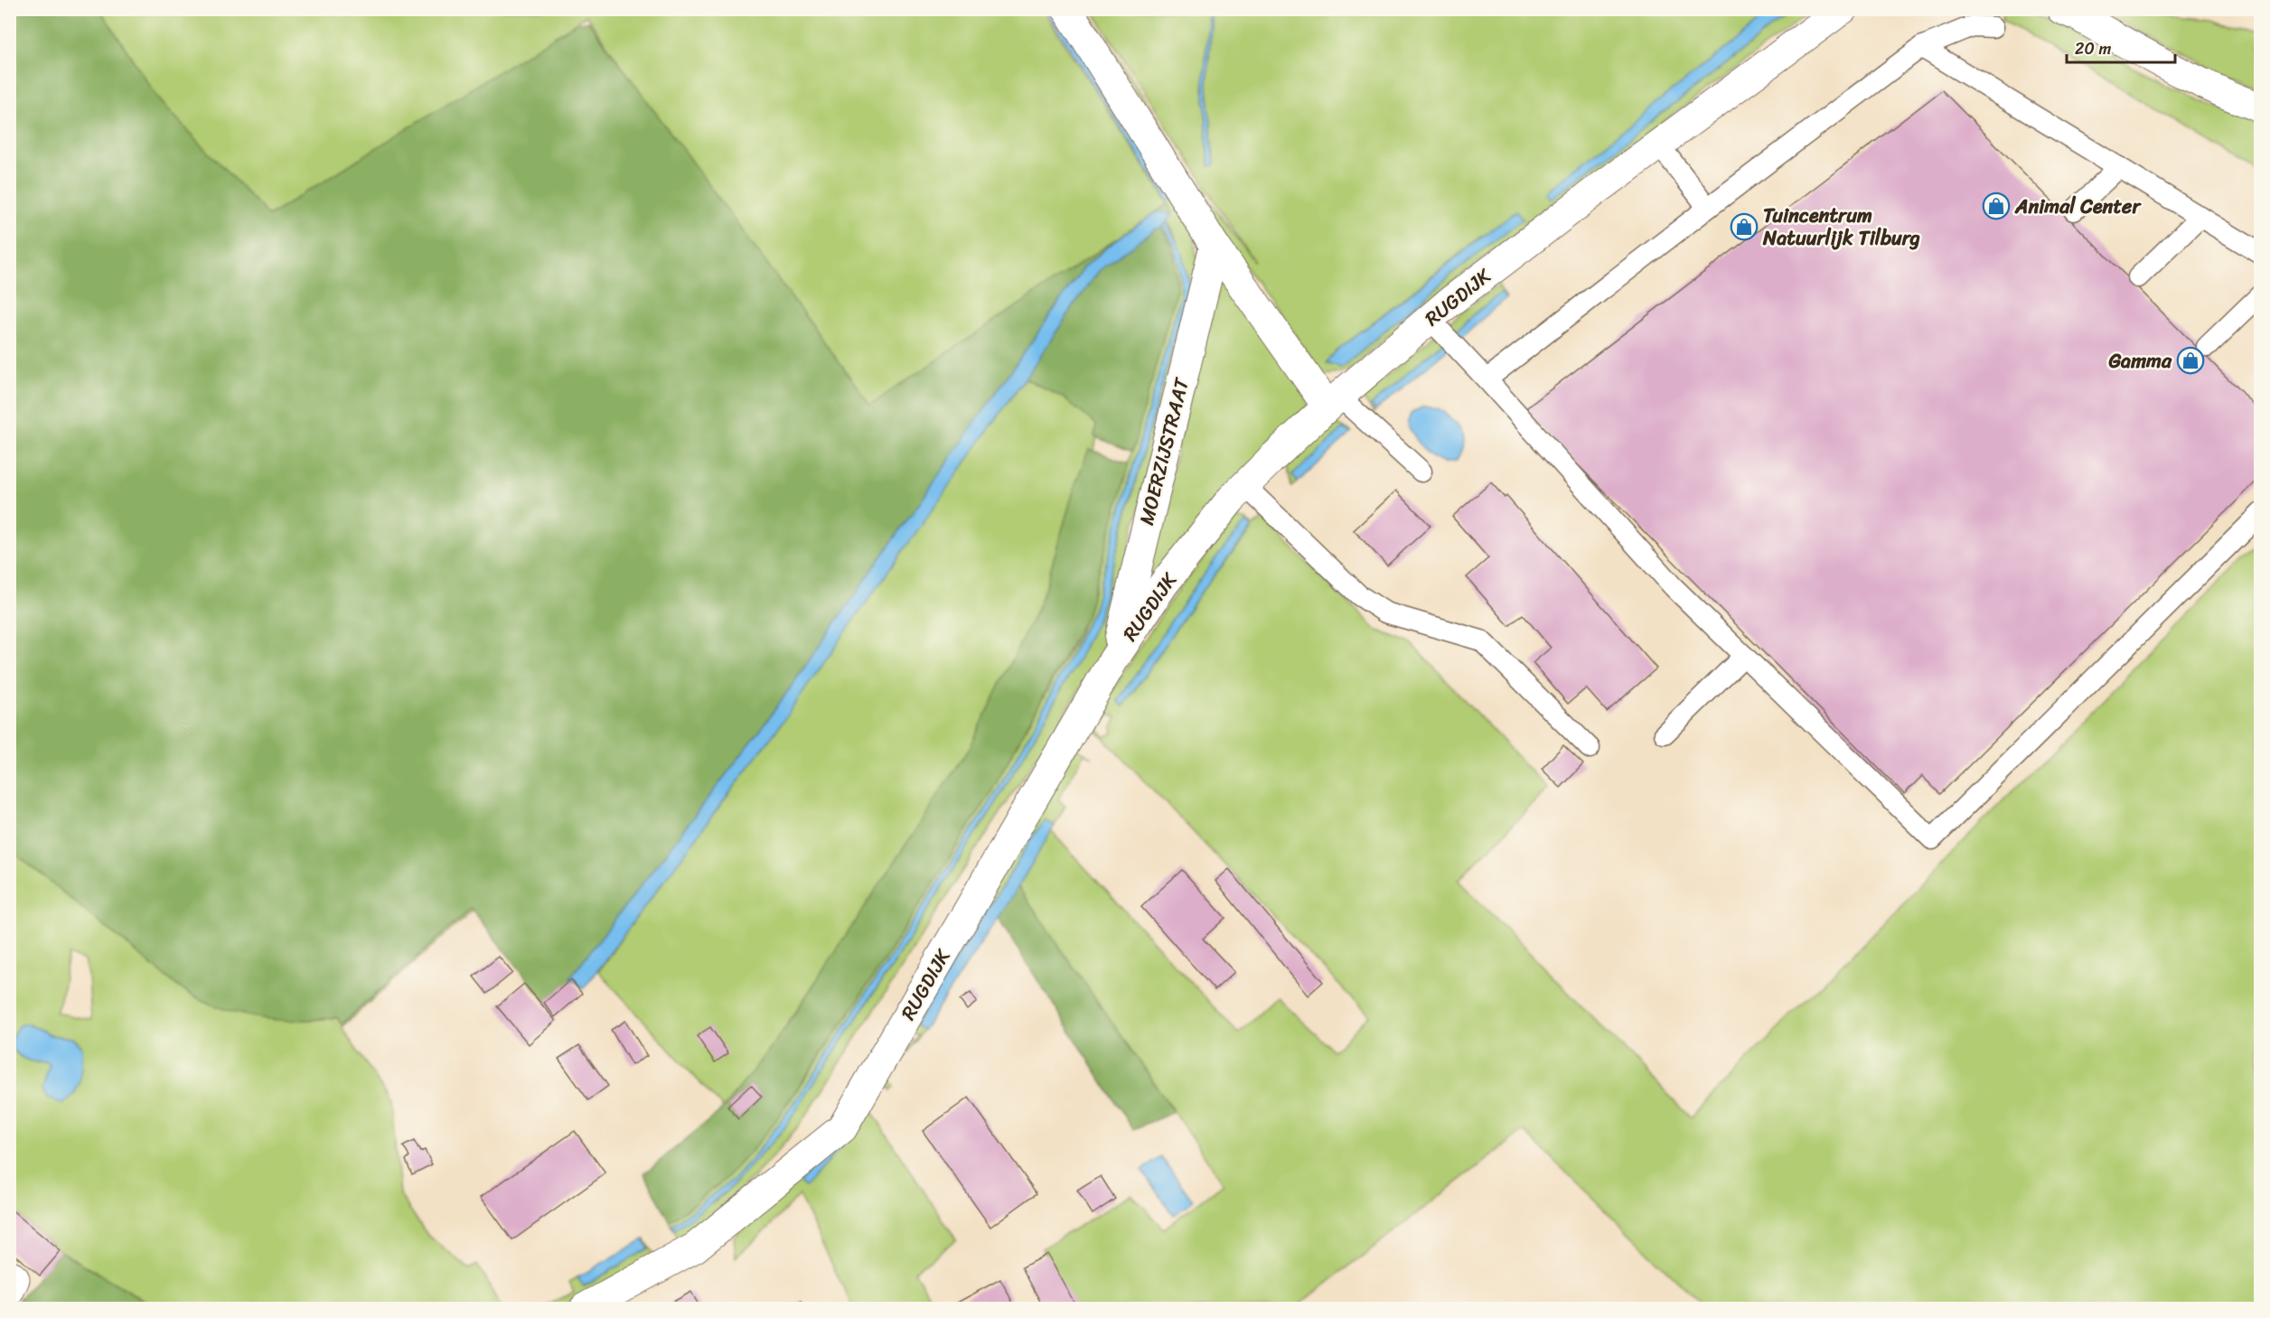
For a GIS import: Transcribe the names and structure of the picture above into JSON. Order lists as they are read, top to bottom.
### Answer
{
  "streets": {
    "street": ["RUGDIJK", "MOERZIJSTRAAT"]
  },
  "crossings": [
    ["RUGDIJK", "MOERZIJSTRAAT"]
  ],
  "places": {
    "shop": ["Animal Center", "Tuincentrum Natuurlijk Tilburg", "Gamma"]
  },
  "scale_bar": "20 m"
}
